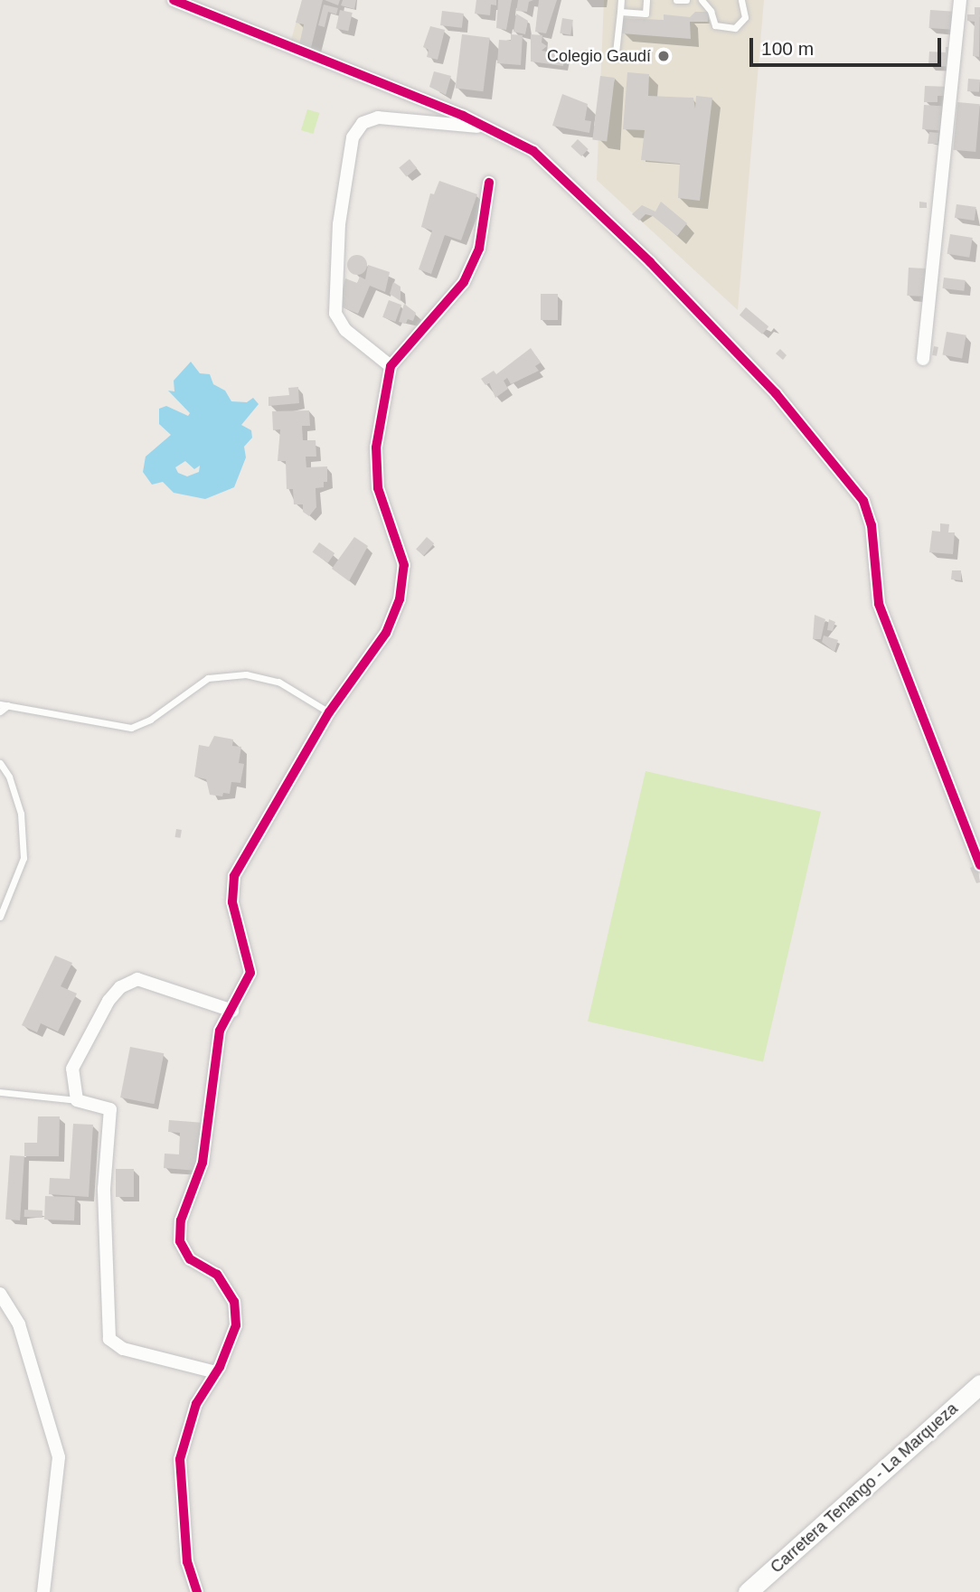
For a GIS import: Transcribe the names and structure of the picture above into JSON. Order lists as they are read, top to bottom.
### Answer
{
  "streets": {
    "main road": ["Carretera Tenango - La Marqueza"]
  },
  "places": ["Colegio Gaudí"],
  "scale_bar": "100 m"
}
